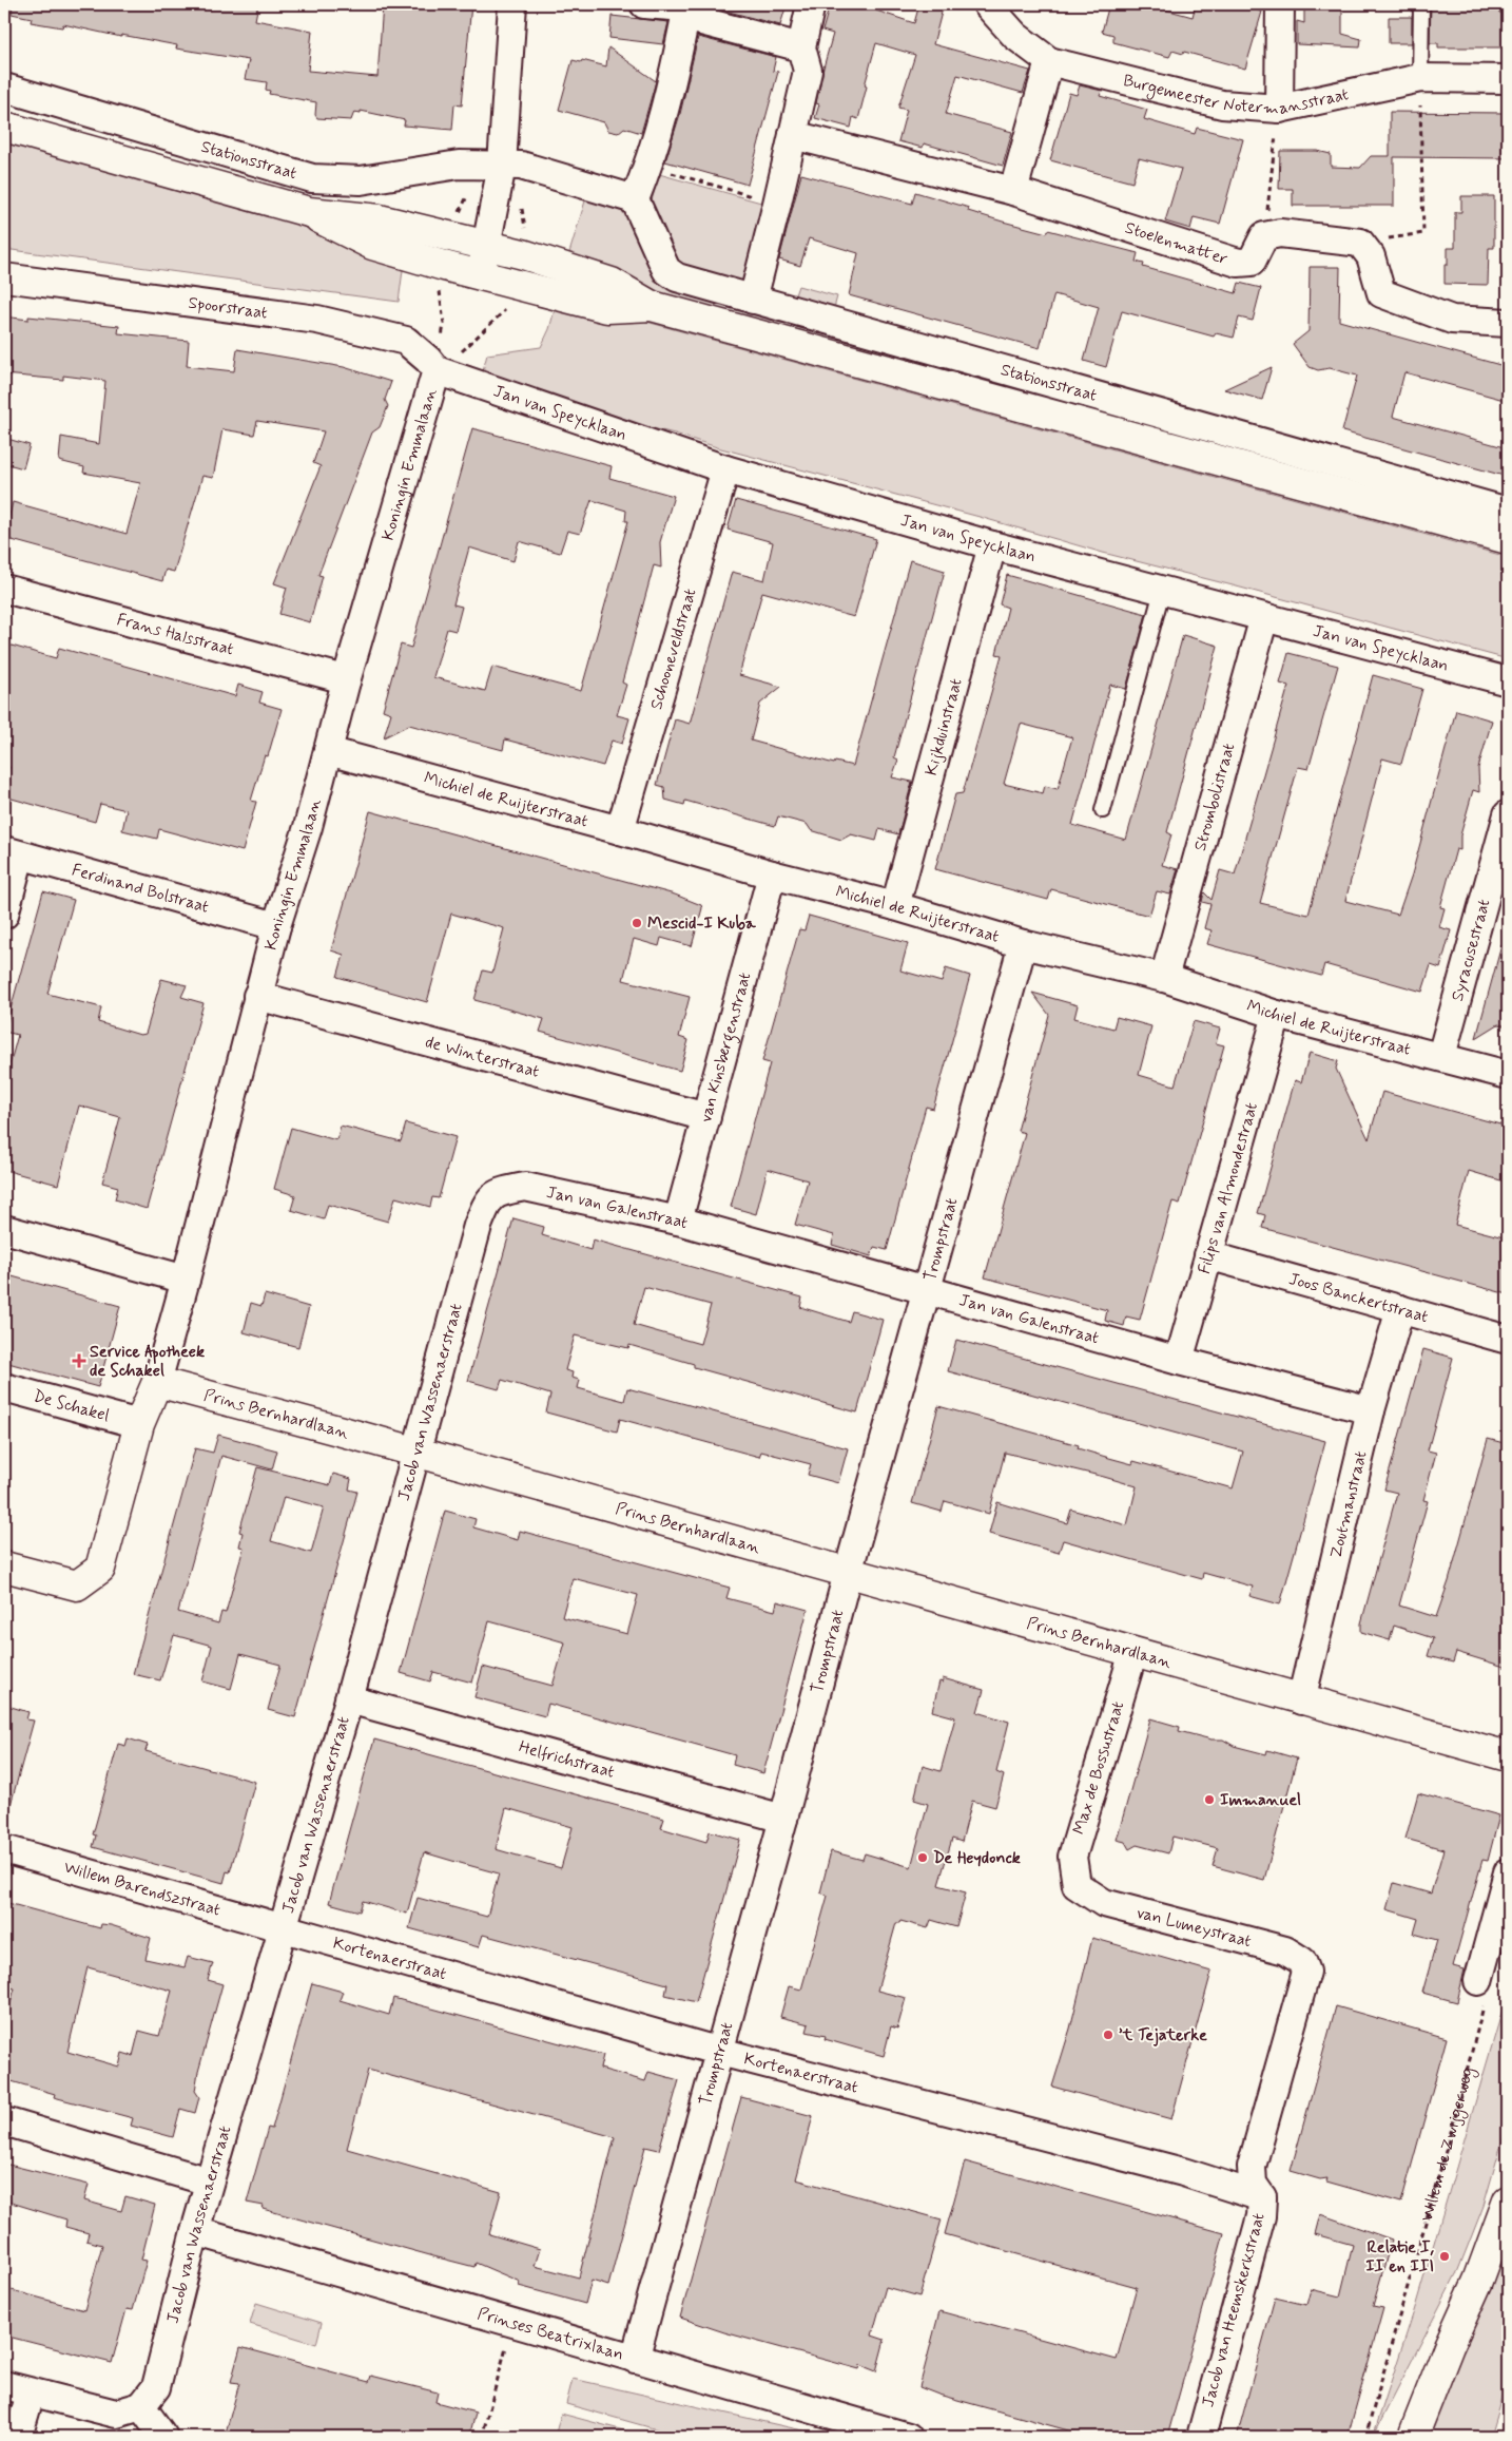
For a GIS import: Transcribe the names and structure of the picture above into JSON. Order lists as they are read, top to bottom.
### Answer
{
  "streets": {
    "street": [
      "Burgemeester Notermansstraat",
      "Stationsstraat",
      "Stoelenmatter",
      "Spoorstraat",
      "Jan van Speycklaan",
      "Koningin Emmalaan",
      "Frans Halsstraat",
      "Schooneveldstraat",
      "Kijkduinstraat",
      "Strombolistraat",
      "Michiel de Ruijterstraat",
      "Ferdinand Bolstraat",
      "Syracusestraat",
      "van Kinsbergenstraat",
      "de Winterstraat",
      "Filips van Almondestraat",
      "Jan van Galenstraat",
      "Trompstraat",
      "Joos Banckertstraat",
      "Jacob van Wassenaerstraat",
      "De Schakel",
      "Prins Bernhardlaan",
      "Zoutmanstraat",
      "Helfrichstraat",
      "Max de Bossustraat",
      "Willem Barendszstraat",
      "van Lumeystraat",
      "Kortenaerstraat",
      "Jacob van Heemskerkstraat",
      "Prinses Beatrixlaan"
    ],
    "path": ["Willem de Zwijgerweg"]
  },
  "crossings": [
    ["Spoorstraat", "Jan van Speycklaan"],
    ["Spoorstraat", "Koningin Emmalaan"],
    ["Jan van Speycklaan", "Koningin Emmalaan"],
    ["Jan van Speycklaan", "Schooneveldstraat"],
    ["Jan van Speycklaan", "Kijkduinstraat"],
    ["Jan van Speycklaan", "Strombolistraat"],
    ["Koningin Emmalaan", "Frans Halsstraat"],
    ["Koningin Emmalaan", "Michiel de Ruijterstraat"],
    ["Koningin Emmalaan", "Ferdinand Bolstraat"],
    ["Koningin Emmalaan", "de Winterstraat"],
    ["Koningin Emmalaan", "Prins Bernhardlaan"],
    ["Schooneveldstraat", "Michiel de Ruijterstraat"],
    ["Kijkduinstraat", "Michiel de Ruijterstraat"],
    ["Strombolistraat", "Michiel de Ruijterstraat"],
    ["Michiel de Ruijterstraat", "Syracusestraat"],
    ["Michiel de Ruijterstraat", "van Kinsbergenstraat"],
    ["Michiel de Ruijterstraat", "Filips van Almondestraat"],
    ["Michiel de Ruijterstraat", "Trompstraat"],
    ["van Kinsbergenstraat", "de Winterstraat"],
    ["van Kinsbergenstraat", "Jan van Galenstraat"],
    ["Filips van Almondestraat", "Jan van Galenstraat"],
    ["Filips van Almondestraat", "Joos Banckertstraat"],
    ["Jan van Galenstraat", "Trompstraat"],
    ["Jan van Galenstraat", "Jacob van Wassenaerstraat"],
    ["Jan van Galenstraat", "Zoutmanstraat"],
    ["Trompstraat", "Prins Bernhardlaan"],
    ["Trompstraat", "Helfrichstraat"],
    ["Trompstraat", "Kortenaerstraat"],
    ["Trompstraat", "Prinses Beatrixlaan"],
    ["Joos Banckertstraat", "Zoutmanstraat"],
    ["Jacob van Wassenaerstraat", "Prins Bernhardlaan"],
    ["Jacob van Wassenaerstraat", "Helfrichstraat"],
    ["Jacob van Wassenaerstraat", "Willem Barendszstraat"],
    ["Jacob van Wassenaerstraat", "Kortenaerstraat"],
    ["Jacob van Wassenaerstraat", "Prinses Beatrixlaan"],
    ["Prins Bernhardlaan", "Zoutmanstraat"],
    ["Prins Bernhardlaan", "Max de Bossustraat"],
    ["Max de Bossustraat", "van Lumeystraat"],
    ["Willem Barendszstraat", "Kortenaerstraat"],
    ["van Lumeystraat", "Jacob van Heemskerkstraat"],
    ["Kortenaerstraat", "Jacob van Heemskerkstraat"]
  ],
  "places": {
    "other": [
      "Mescid-I Kuba",
      "Immanuel",
      "De Heydonck",
      "’t Tejaterke",
      "Relatie I, II en III"
    ],
    "health": ["Service Apotheek de Schakel"]
  }
}
